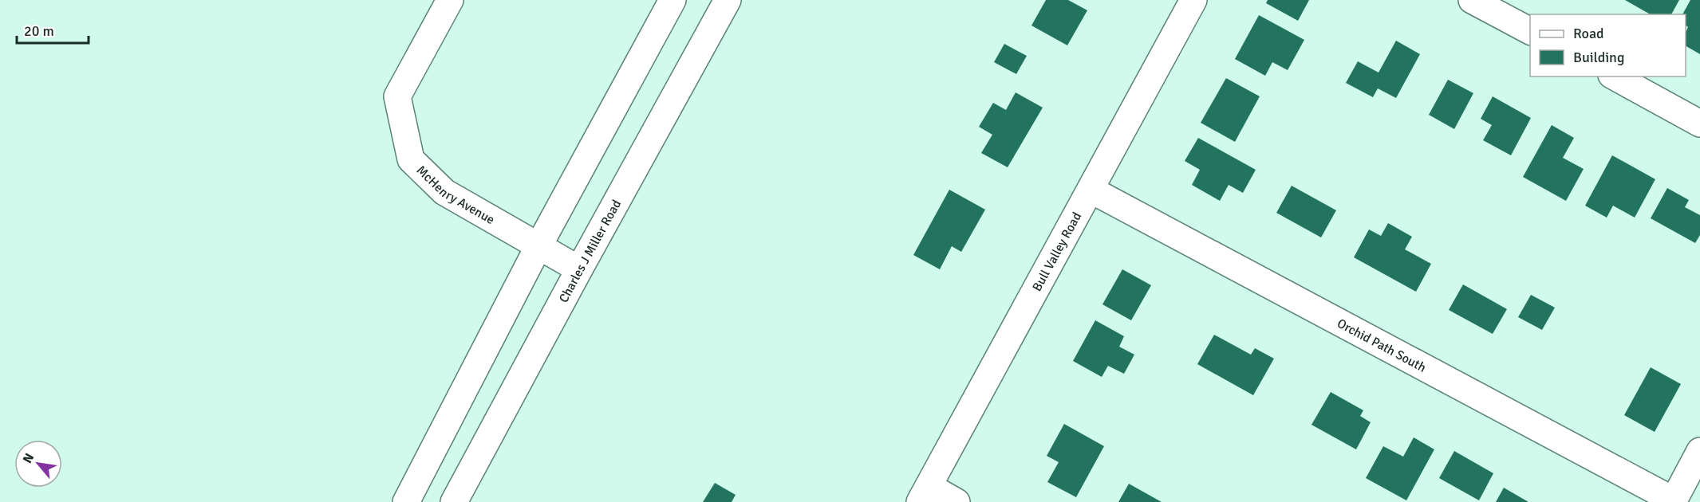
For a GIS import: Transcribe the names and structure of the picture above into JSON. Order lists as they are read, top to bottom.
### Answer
{
  "streets": {
    "street": [
      "McHenry Avenue",
      "Charles J Miller Road",
      "Bull Valley Road",
      "Orchid Path South"
    ]
  },
  "crossings": [
    ["McHenry Avenue", "Charles J Miller Road"],
    ["Bull Valley Road", "Orchid Path South"]
  ],
  "legend": ["Road", "Building"],
  "scale_bar": "20 m",
  "north": "top left"
}
